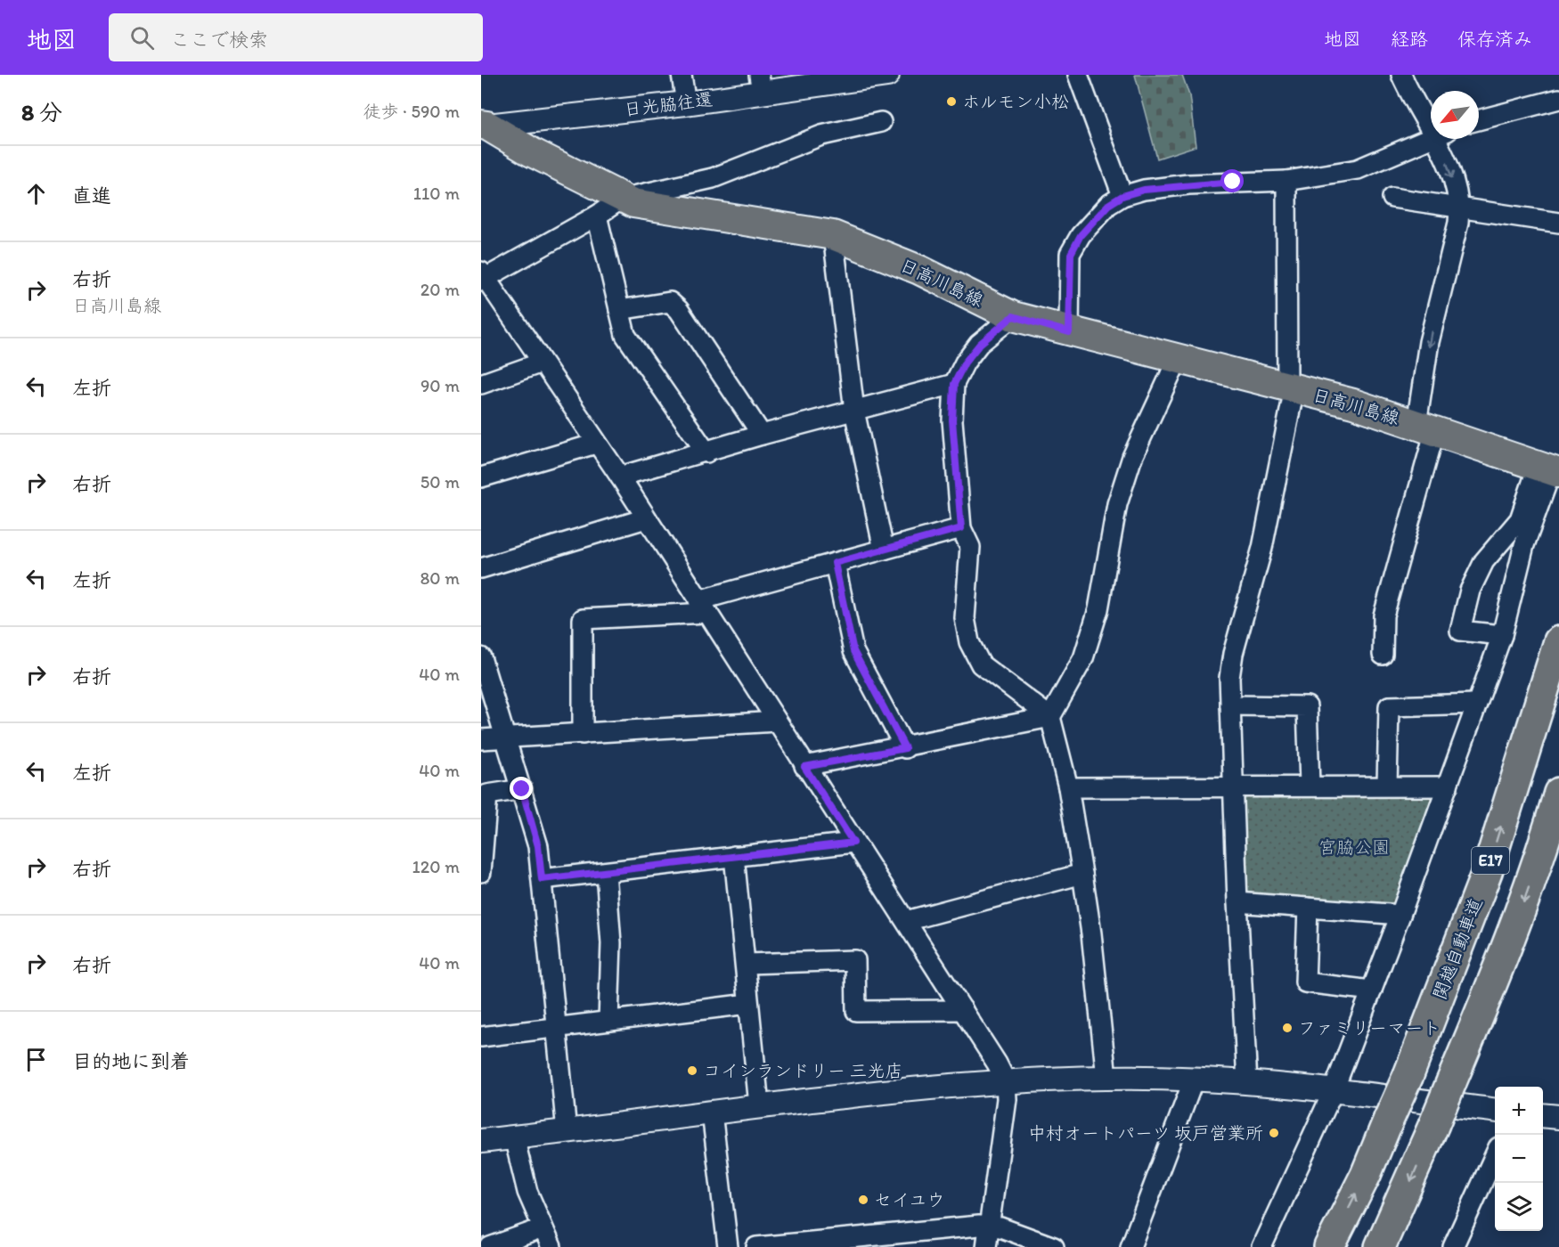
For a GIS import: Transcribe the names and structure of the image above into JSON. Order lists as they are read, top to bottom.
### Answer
{
  "streets": {
    "highway": ["E17", "関越自動車道"],
    "main road": ["日高川島線"],
    "street": ["日光脇往還"]
  },
  "crossings": [
    ["日光脇往還", "日高川島線"]
  ],
  "parks": ["宮脇公園"],
  "places": [
    "ホルモン小松",
    "ファミリーマート",
    "コインランドリー 三光店",
    "中村オートパーツ 坂戸営業所",
    "セイユウ"
  ],
  "north": "bottom left",
  "page": {
    "header": "地図",
    "search": "ここで検索",
    "nav": ["地図", "経路", "保存済み"],
    "heading": ["8 分", "徒歩 · 590 m"],
    "list": [
      ["直進", "110 m"],
      ["右折", "日高川島線", "20 m"],
      ["左折", "90 m"],
      ["右折", "50 m"],
      ["左折", "80 m"],
      ["右折", "40 m"],
      ["左折", "40 m"],
      ["右折", "120 m"],
      ["右折", "40 m"],
      "目的地に到着"
    ],
    "map_buttons": ["+", "−"]
  }
}
